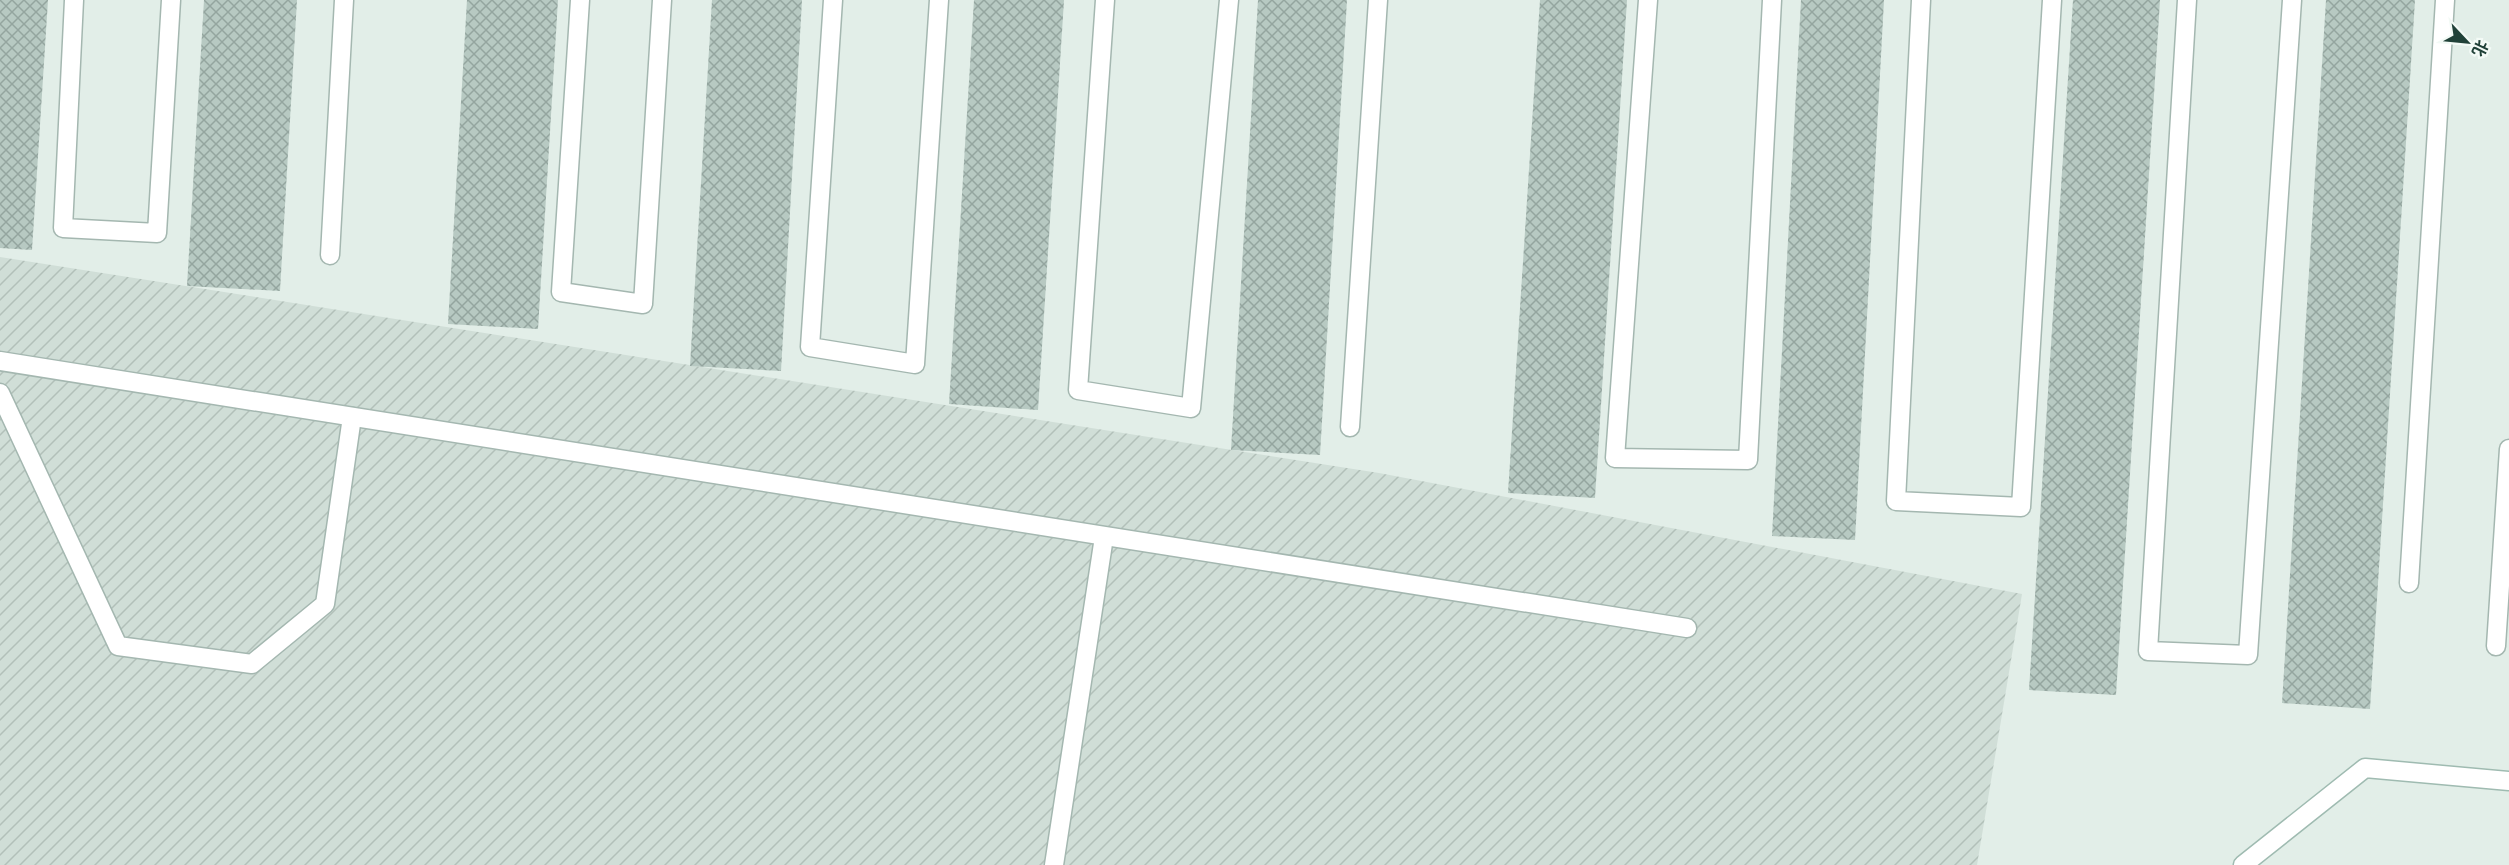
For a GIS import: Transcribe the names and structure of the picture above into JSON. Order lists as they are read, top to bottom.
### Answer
{
  "north": "bottom right"
}
